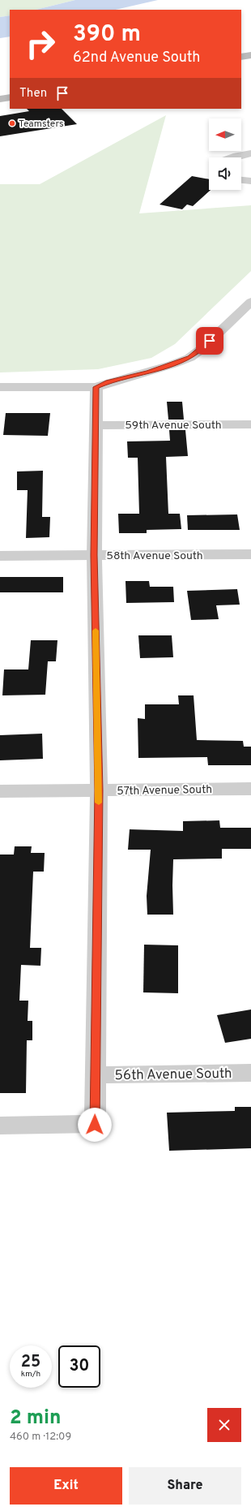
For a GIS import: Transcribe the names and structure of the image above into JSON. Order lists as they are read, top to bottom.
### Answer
{
  "streets": {
    "street": [
      "59th Avenue South",
      "58th Avenue South",
      "57th Avenue South",
      "56th Avenue South"
    ]
  },
  "places": ["Teamsters"],
  "north": "left",
  "page": {
    "turn": ["390 m", "62nd Avenue South"],
    "then": "Then",
    "speed": "25 km/h",
    "limit": "30",
    "heading": ["2 min", "460 m · 12:09"],
    "buttons": ["Exit", "Share"]
  }
}
